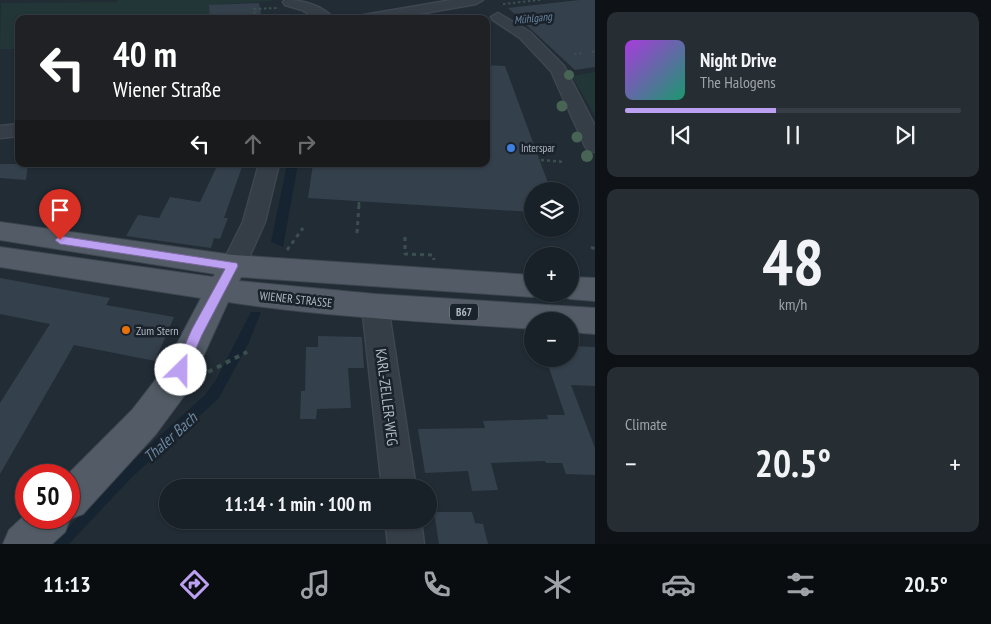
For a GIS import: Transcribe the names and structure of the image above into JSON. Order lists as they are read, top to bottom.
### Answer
{
  "streets": {
    "main road": ["WIENER STRASSE", "B67"],
    "street": ["KARL-ZELLER-WEG"]
  },
  "crossings": [
    ["WIENER STRASSE", "KARL-ZELLER-WEG"]
  ],
  "water": ["Mühlgang", "Thaler Bach"],
  "places": ["Interspar", "Zum Stern"],
  "page": {
    "turn": ["40 m", "Wiener Straße"],
    "song": ["Night Drive", "The Halogens"],
    "map_buttons": ["+", "−"],
    "tile": [
      ["48", "km/h"],
      "Climate"
    ],
    "heat": ["−", "20.5°", "+"],
    "limit": "50",
    "trip": "11:14 · 1 min · 100 m",
    "tabs": ["11:13", "20.5°"]
  }
}
